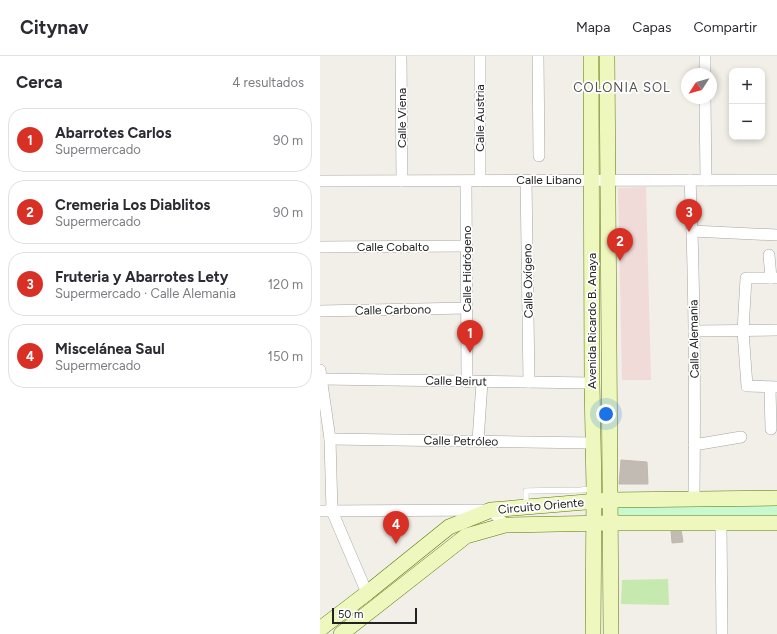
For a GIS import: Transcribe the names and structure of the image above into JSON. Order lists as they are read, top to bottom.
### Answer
{
  "streets": {
    "main road": ["Avenida Ricardo B. Anaya", "Circuito Oriente"],
    "street": [
      "Calle Viena",
      "Calle Austria",
      "Calle Libano",
      "Calle Cobalto",
      "Calle Hidrógeno",
      "Calle Oxígeno",
      "Calle Carbono",
      "Calle Alemania",
      "Calle Beirut",
      "Calle Petróleo"
    ]
  },
  "crossings": [
    ["Calle Viena", "Calle Libano"],
    ["Calle Austria", "Calle Libano"],
    ["Calle Libano", "Calle Hidrógeno"],
    ["Calle Libano", "Calle Oxígeno"],
    ["Calle Libano", "Avenida Ricardo B. Anaya"],
    ["Calle Libano", "Calle Alemania"],
    ["Calle Cobalto", "Calle Hidrógeno"],
    ["Calle Hidrógeno", "Calle Carbono"],
    ["Calle Hidrógeno", "Calle Beirut"],
    ["Calle Oxígeno", "Calle Beirut"],
    ["Avenida Ricardo B. Anaya", "Calle Beirut"],
    ["Avenida Ricardo B. Anaya", "Calle Petróleo"],
    ["Avenida Ricardo B. Anaya", "Circuito Oriente"],
    ["Calle Alemania", "Circuito Oriente"]
  ],
  "districts": ["COLONIA SOL"],
  "scale_bar": "50 m",
  "north": "bottom left",
  "page": {
    "header": "Citynav",
    "nav": ["Mapa", "Capas", "Compartir"],
    "heading": ["Cerca", "4 resultados"],
    "map_buttons": ["+", "−"],
    "list": [
      {
        "mark": "1",
        "name": "Abarrotes Carlos",
        "note": "Supermercado",
        "value": "90 m"
      },
      {
        "mark": "2",
        "name": "Cremeria Los Diablitos",
        "note": "Supermercado",
        "value": "90 m"
      },
      {
        "mark": "3",
        "name": "Fruteria y Abarrotes Lety",
        "note": "Supermercado · Calle Alemania",
        "value": "120 m"
      },
      {
        "mark": "4",
        "name": "Miscelánea Saul",
        "note": "Supermercado",
        "value": "150 m"
      }
    ],
    "pins": [
      "3",
      "2",
      "1",
      "4"
    ],
    "scale": "50 m"
  }
}
